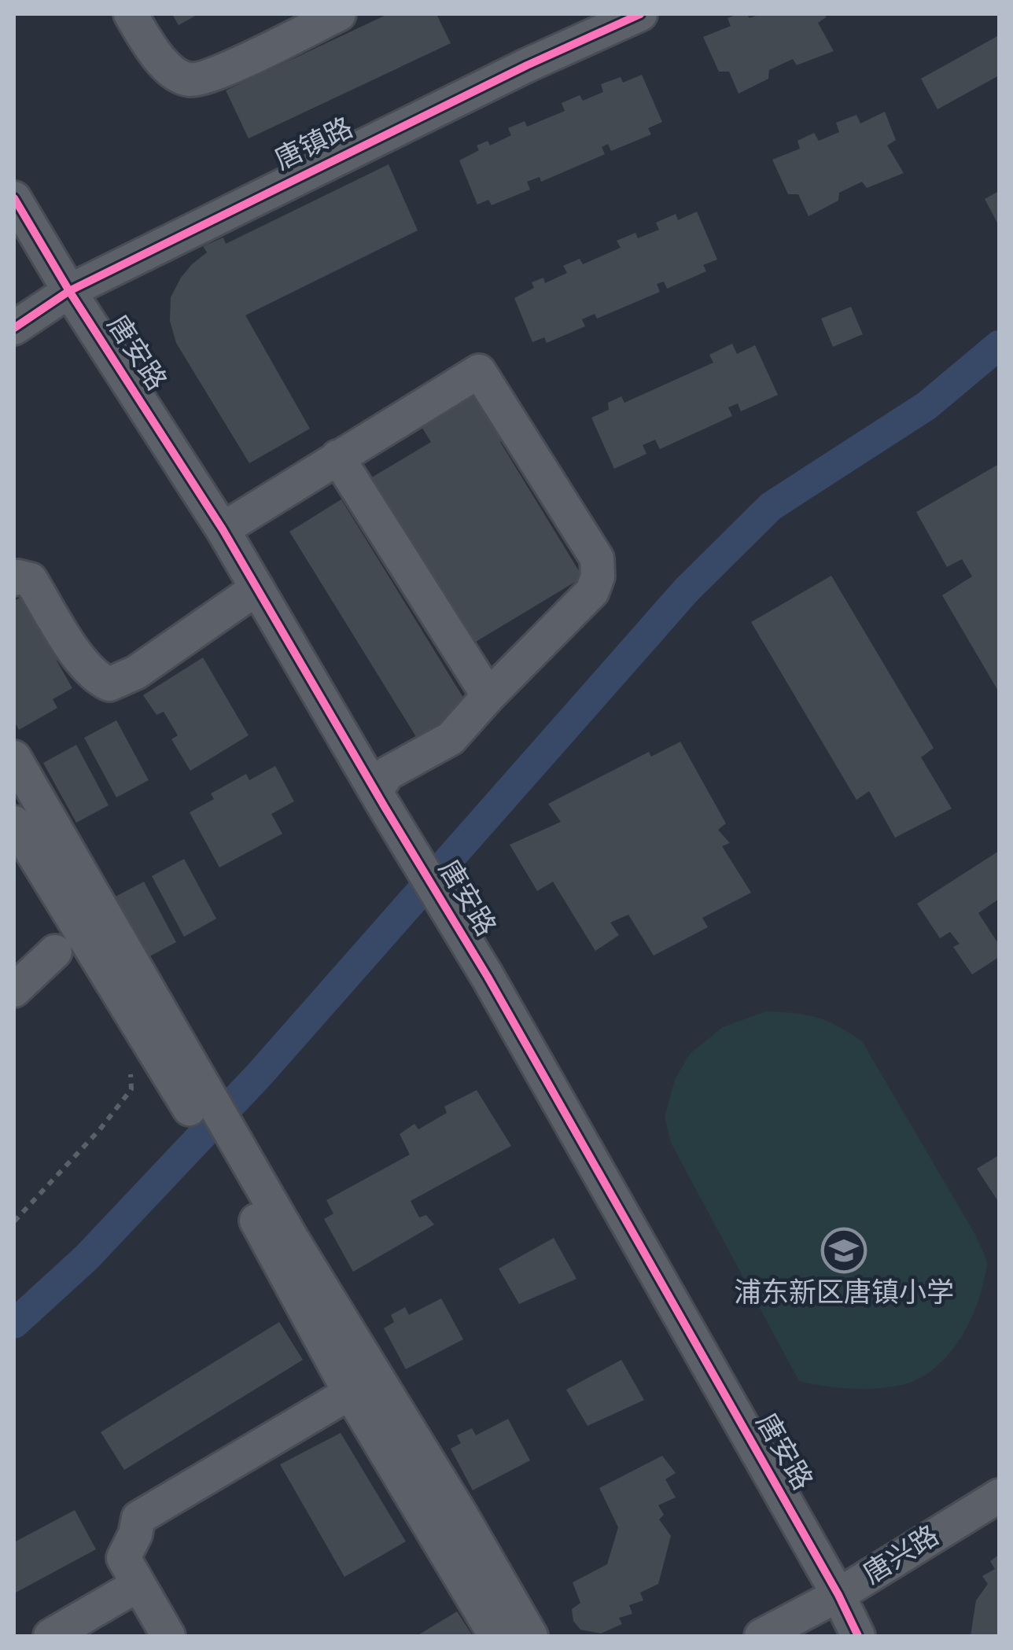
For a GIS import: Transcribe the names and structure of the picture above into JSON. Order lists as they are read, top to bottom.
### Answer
{
  "streets": {
    "street": ["唐镇路", "唐安路", "唐兴路"]
  },
  "crossings": [
    ["唐镇路", "唐安路"],
    ["唐安路", "唐兴路"]
  ],
  "places": {
    "school or university": ["浦东新区唐镇小学"]
  }
}
